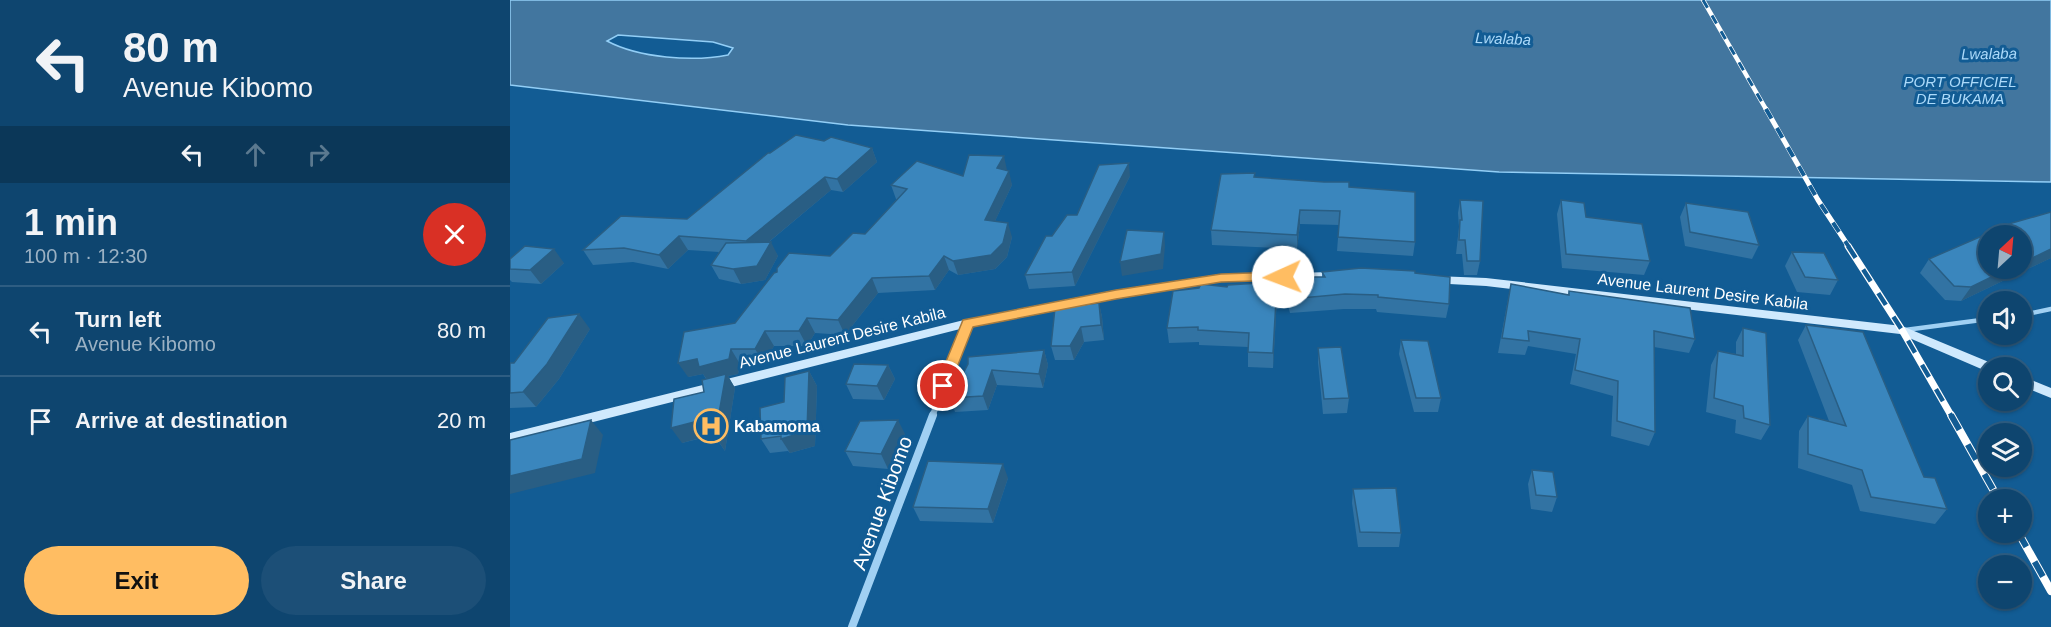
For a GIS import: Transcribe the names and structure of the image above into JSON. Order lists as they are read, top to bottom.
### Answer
{
  "streets": {
    "main road": ["Avenue Laurent Desire Kabila"],
    "street": ["Avenue Kibomo"]
  },
  "crossings": [
    ["Avenue Laurent Desire Kabila", "Avenue Kibomo"]
  ],
  "water": ["Lwalaba", "PORT OFFICIEL DE BUKAMA"],
  "places": {
    "hospital": ["Kabamoma"]
  },
  "north": "top right",
  "page": {
    "turn": ["80 m", "Avenue Kibomo"],
    "heading": ["1 min", "100 m · 12:30"],
    "map_buttons": ["+", "−"],
    "list": [
      {
        "name": "Turn left",
        "note": "Avenue Kibomo",
        "value": "80 m"
      },
      {
        "name": "Arrive at destination",
        "value": "20 m"
      }
    ],
    "buttons": ["Exit", "Share"]
  }
}
